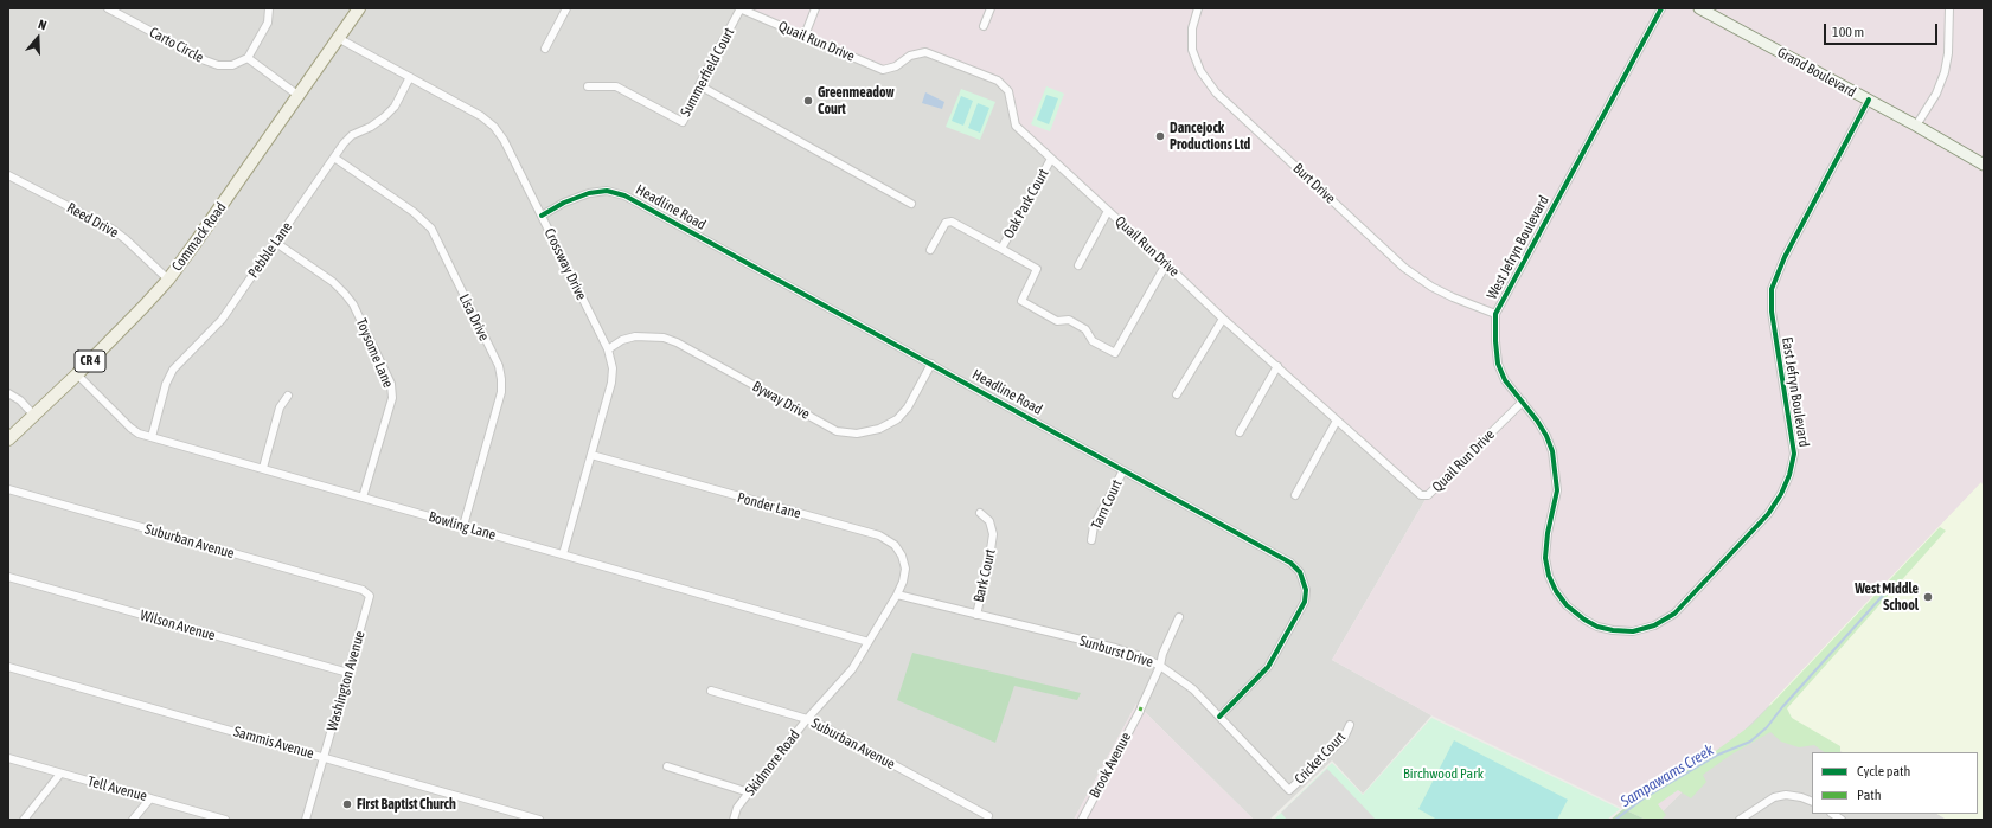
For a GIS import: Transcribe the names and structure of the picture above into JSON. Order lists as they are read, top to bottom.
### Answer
{
  "streets": {
    "main road": ["Commack Road", "CR 4"],
    "street": [
      "Quail Run Drive",
      "Carto Circle",
      "Summerfield Court",
      "Grand Boulevard",
      "Burt Drive",
      "Oak Park Court",
      "Headline Road",
      "Reed Drive",
      "West Jefryn Boulevard",
      "Pebble Lane",
      "Crossway Drive",
      "Lisa Drive",
      "Toysome Lane",
      "East Jefryn Boulevard",
      "Byway Drive",
      "Tarn Court",
      "Ponder Lane",
      "Bowling Lane",
      "Suburban Avenue",
      "Bark Court",
      "Wilson Avenue",
      "Sunburst Drive",
      "Washington Avenue",
      "Sammis Avenue",
      "Cricket Court",
      "Skidmore Road",
      "Brook Avenue",
      "Tell Avenue"
    ]
  },
  "crossings": [
    ["Quail Run Drive", "Summerfield Court"],
    ["Quail Run Drive", "Oak Park Court"],
    ["Quail Run Drive", "West Jefryn Boulevard"],
    ["Grand Boulevard", "East Jefryn Boulevard"],
    ["Burt Drive", "West Jefryn Boulevard"],
    ["Headline Road", "Crossway Drive"],
    ["Headline Road", "Byway Drive"],
    ["Headline Road", "Tarn Court"],
    ["Headline Road", "Sunburst Drive"],
    ["Reed Drive", "Commack Road"],
    ["Commack Road", "Crossway Drive"],
    ["Commack Road", "Bowling Lane"],
    ["West Jefryn Boulevard", "East Jefryn Boulevard"],
    ["Pebble Lane", "Crossway Drive"],
    ["Pebble Lane", "Lisa Drive"],
    ["Pebble Lane", "Toysome Lane"],
    ["Pebble Lane", "Bowling Lane"],
    ["Crossway Drive", "Byway Drive"],
    ["Crossway Drive", "Ponder Lane"],
    ["Crossway Drive", "Bowling Lane"],
    ["Lisa Drive", "Bowling Lane"],
    ["Toysome Lane", "Bowling Lane"],
    ["Ponder Lane", "Bowling Lane"],
    ["Ponder Lane", "Sunburst Drive"],
    ["Ponder Lane", "Skidmore Road"],
    ["Bowling Lane", "Skidmore Road"],
    ["Suburban Avenue", "Washington Avenue"],
    ["Suburban Avenue", "Skidmore Road"],
    ["Bark Court", "Sunburst Drive"],
    ["Wilson Avenue", "Washington Avenue"],
    ["Sunburst Drive", "Cricket Court"],
    ["Sunburst Drive", "Brook Avenue"],
    ["Washington Avenue", "Sammis Avenue"]
  ],
  "water": ["Sampawams Creek"],
  "parks": ["Birchwood Park"],
  "places": [
    "Greenmeadow Court",
    "Dancejock Productions Ltd",
    "West Middle School",
    "First Baptist Church"
  ],
  "legend": ["Cycle path", "Path"],
  "scale_bar": "100 m",
  "north": "top"
}
